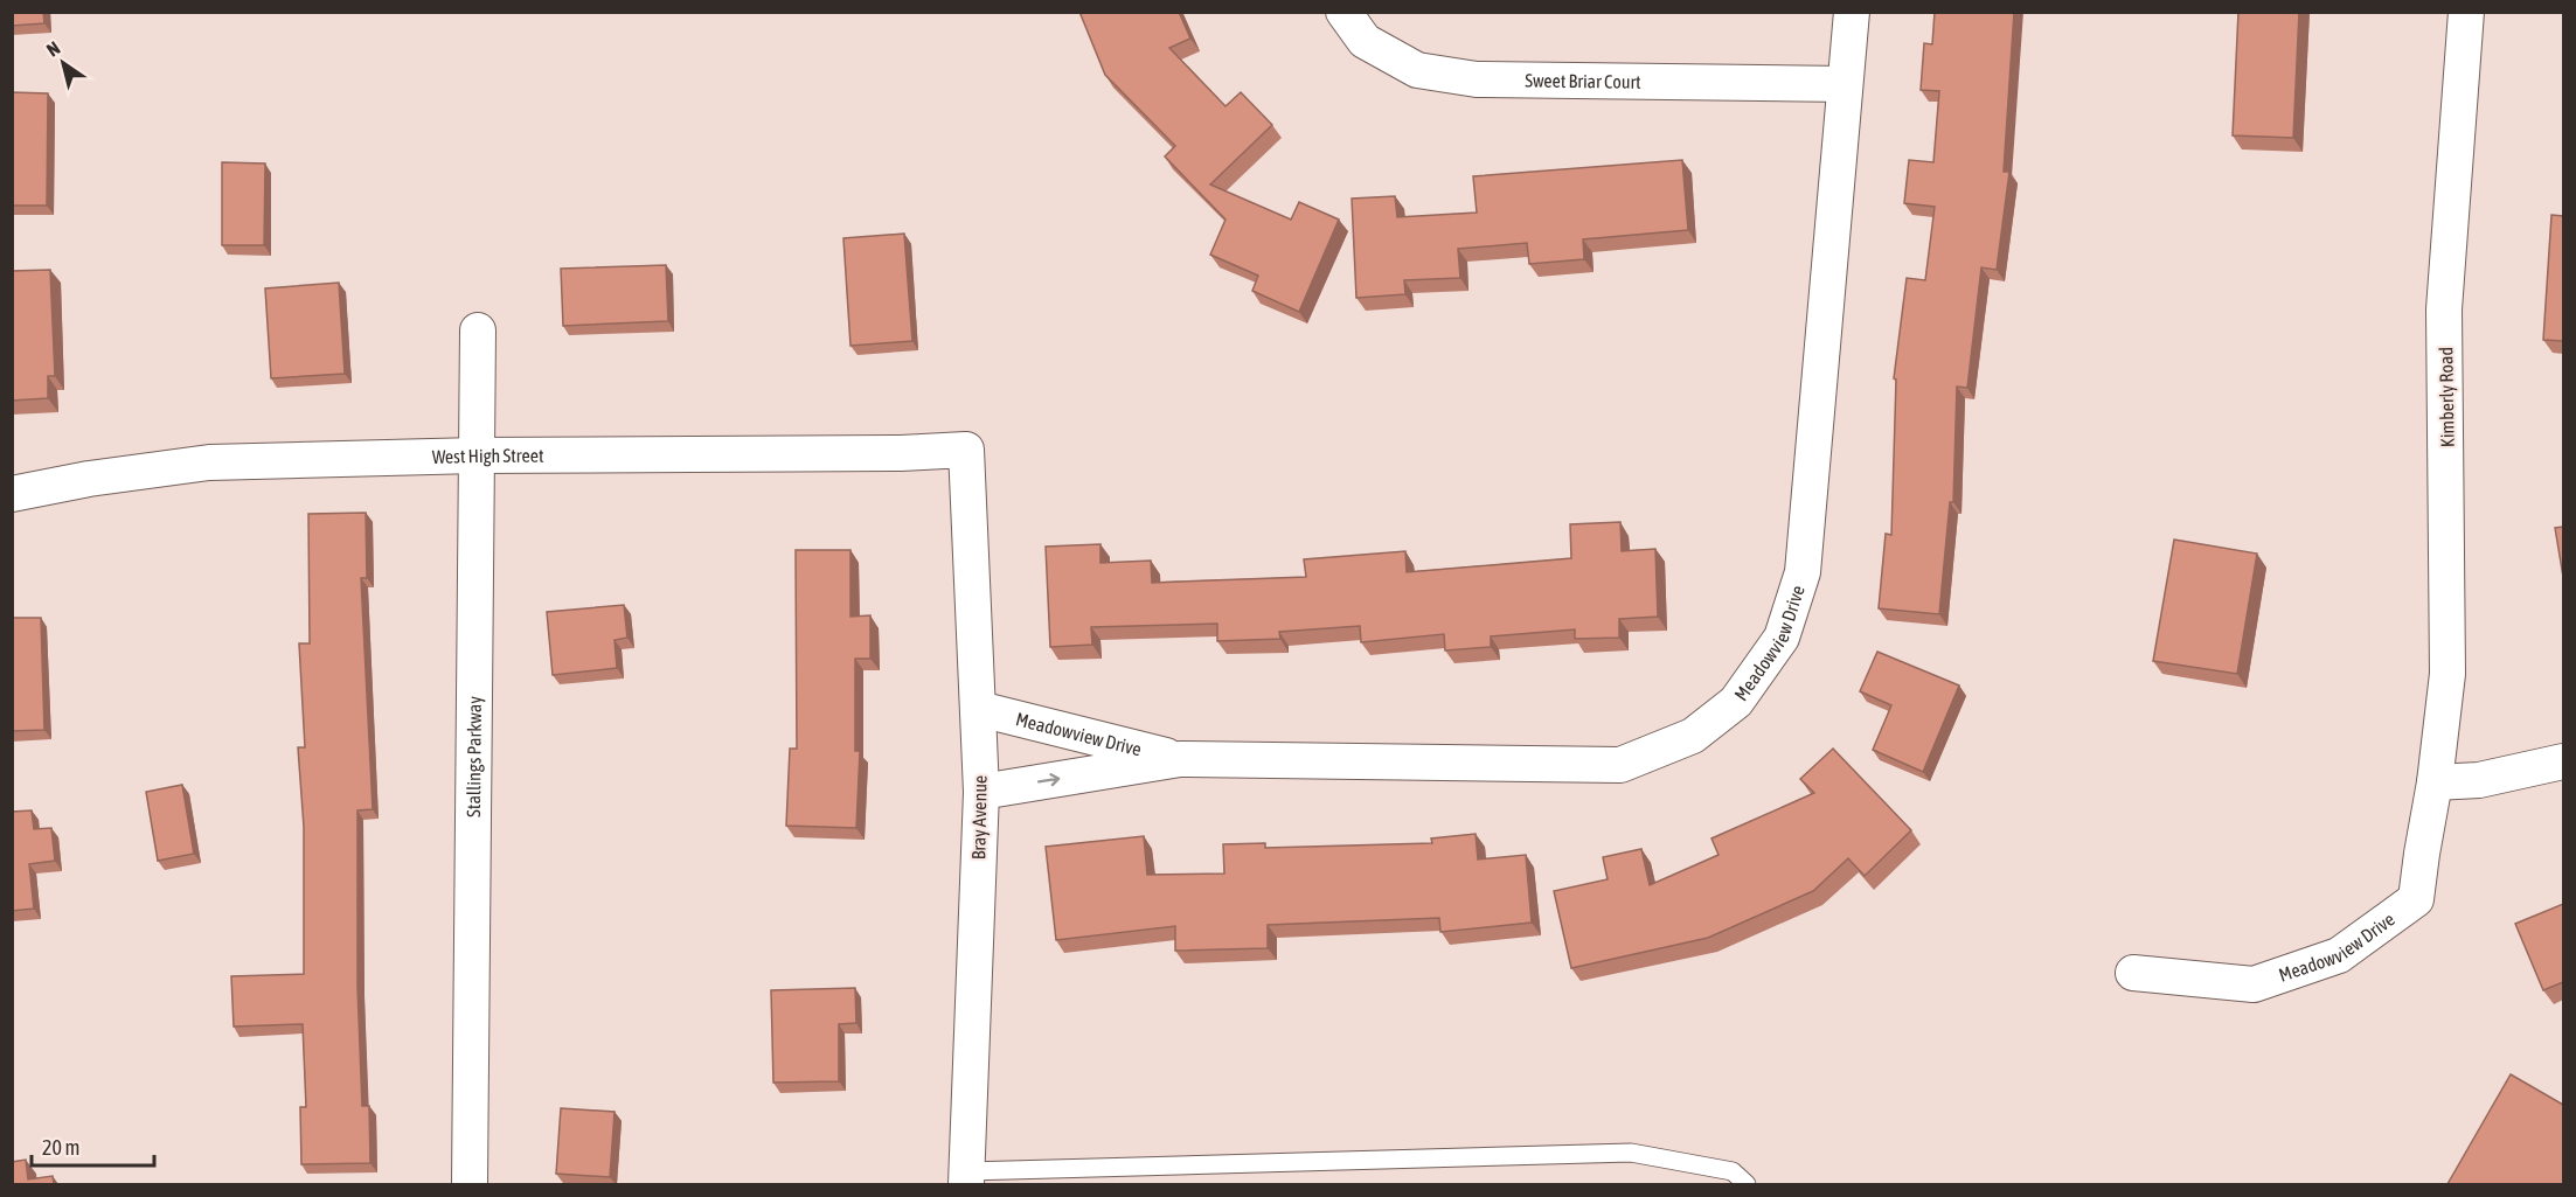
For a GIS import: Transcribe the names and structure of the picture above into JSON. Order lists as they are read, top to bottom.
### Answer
{
  "streets": {
    "street": [
      "Sweet Briar Court",
      "Kimberly Road",
      "West High Street",
      "Meadowview Drive",
      "Stallings Parkway",
      "Bray Avenue"
    ]
  },
  "crossings": [
    ["Sweet Briar Court", "Meadowview Drive"],
    ["Kimberly Road", "Meadowview Drive"],
    ["West High Street", "Stallings Parkway"],
    ["West High Street", "Bray Avenue"],
    ["Meadowview Drive", "Bray Avenue"]
  ],
  "scale_bar": "20 m",
  "north": "top left"
}
